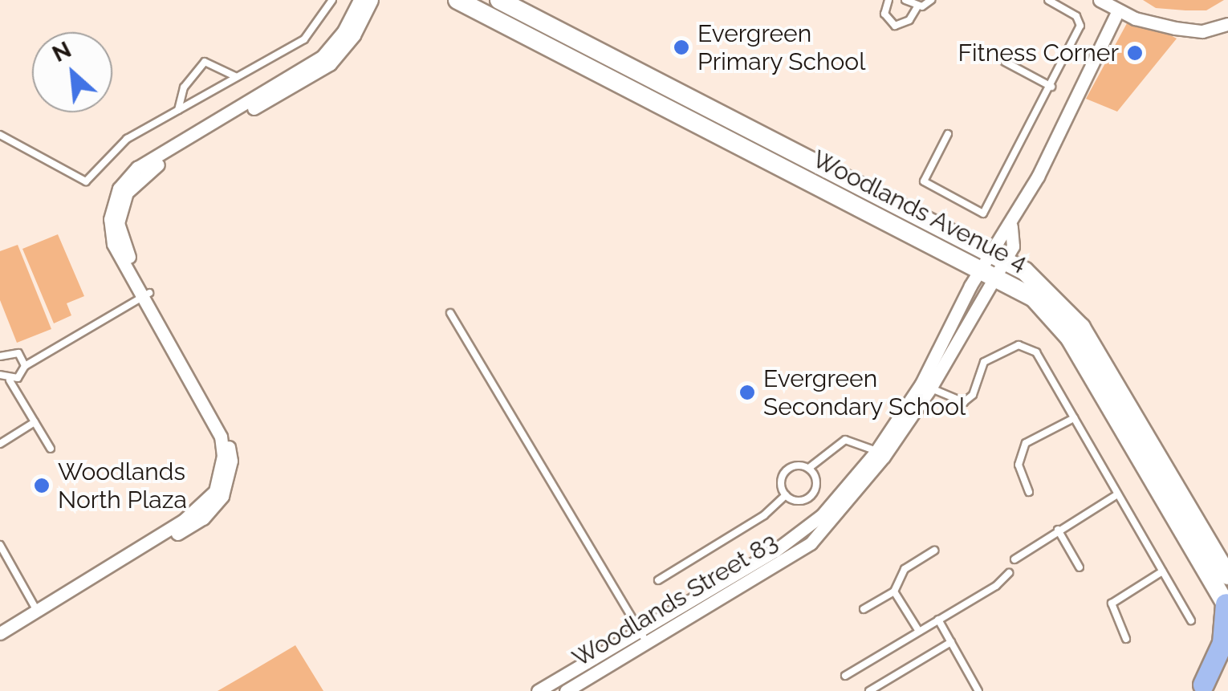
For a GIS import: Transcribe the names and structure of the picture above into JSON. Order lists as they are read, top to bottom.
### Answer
{
  "streets": {
    "main road": ["Woodlands Avenue 4"],
    "street": ["Woodlands Street 83"]
  },
  "crossings": [
    ["Woodlands Avenue 4", "Woodlands Street 83"]
  ],
  "places": [
    "Evergreen Primary School",
    "Fitness Corner",
    "Evergreen Secondary School",
    "Woodlands North Plaza"
  ],
  "north": "top left"
}
